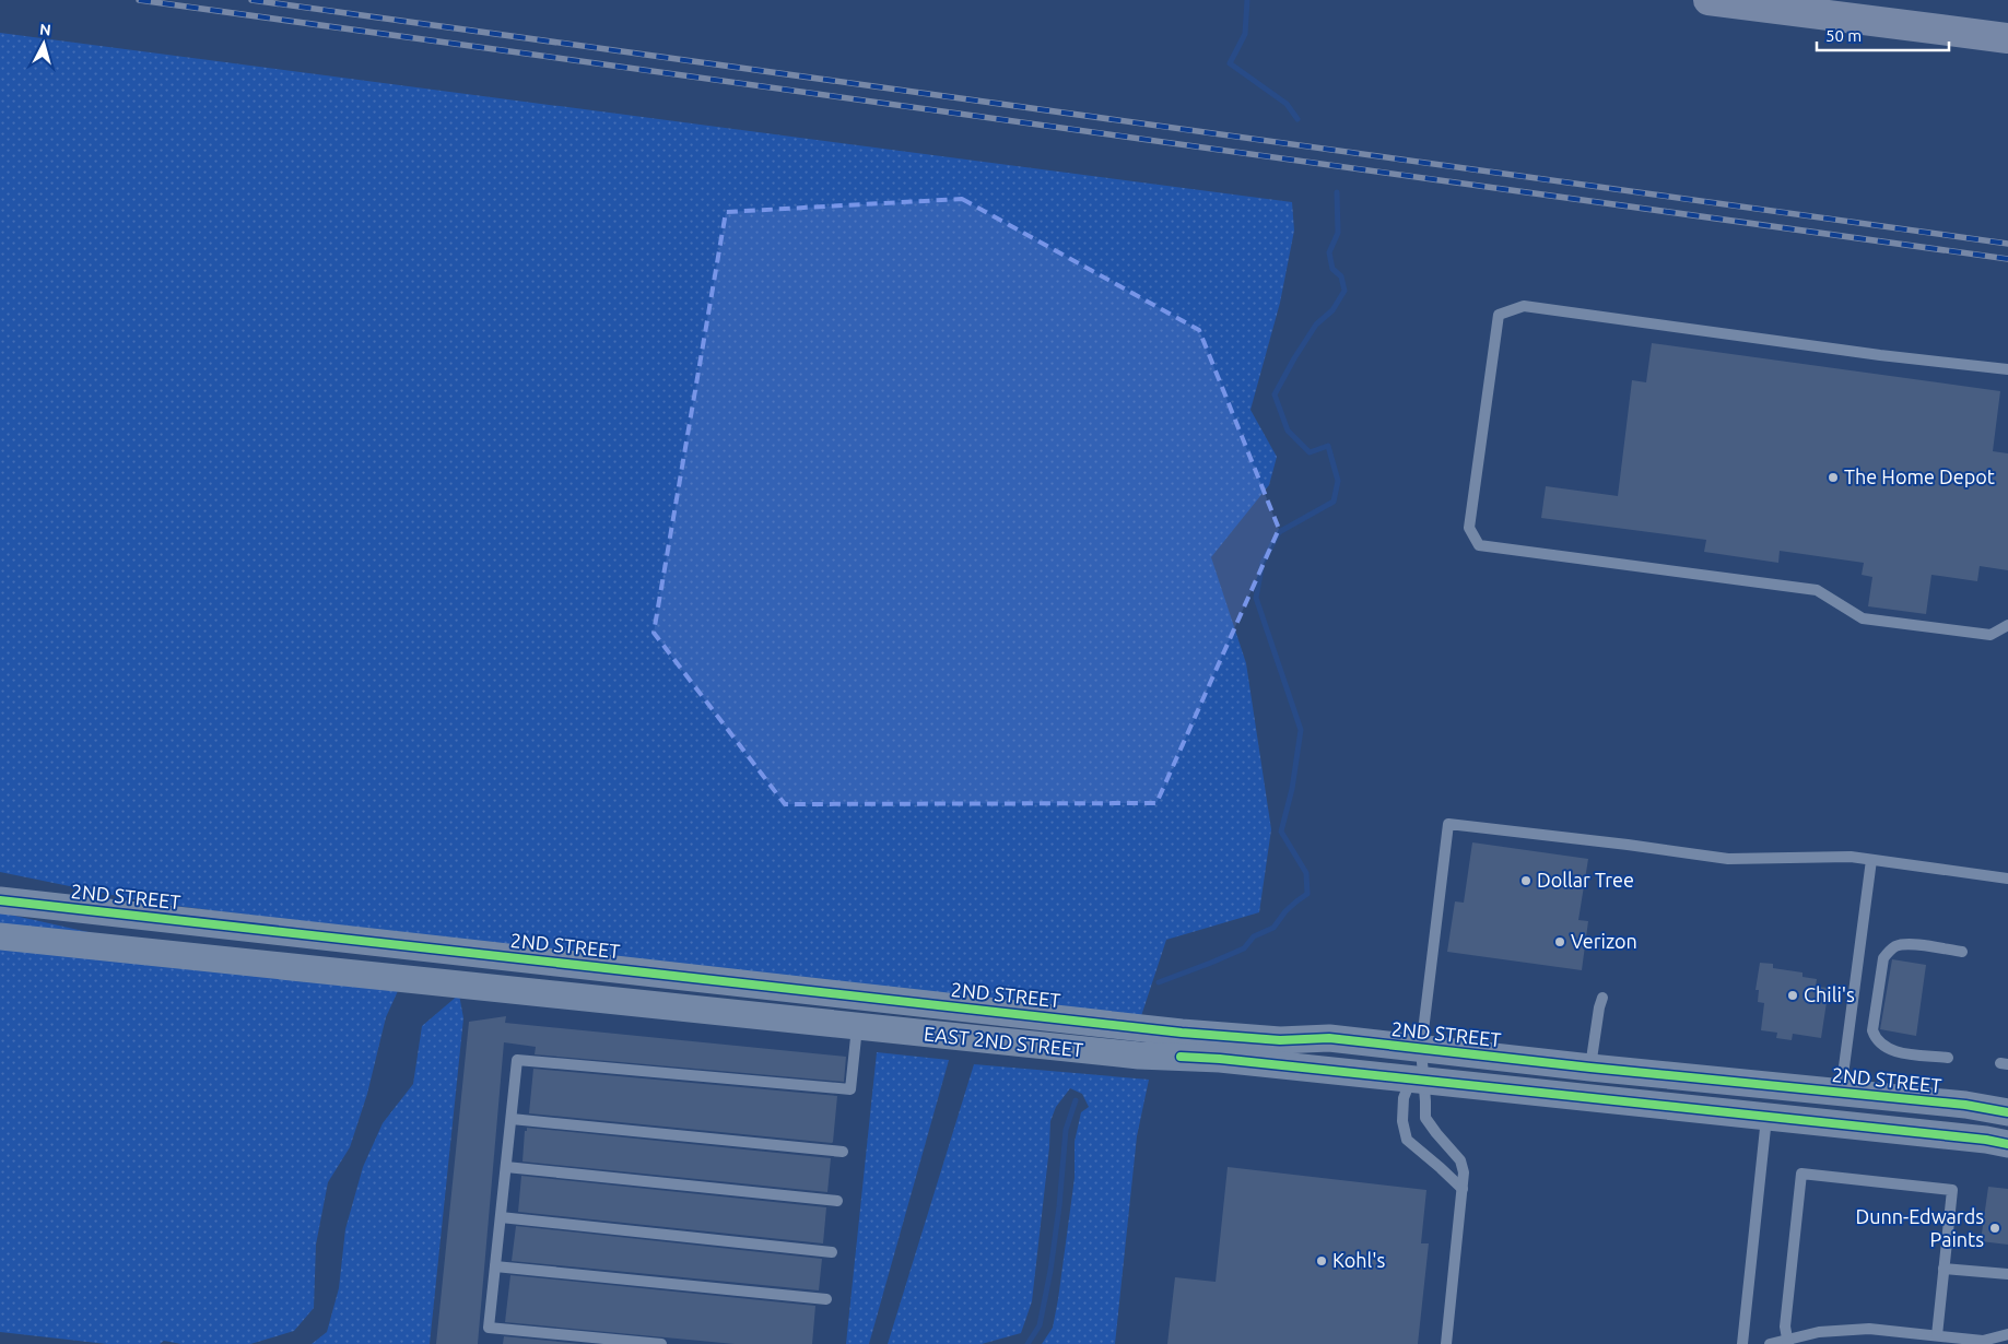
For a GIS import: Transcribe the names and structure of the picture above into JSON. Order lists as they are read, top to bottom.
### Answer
{
  "streets": {
    "street": ["2ND STREET", "EAST 2ND STREET"]
  },
  "places": [
    "The Home Depot",
    "Dollar Tree",
    "Verizon",
    "Chili's",
    "Dunn-Edwards Paints",
    "Kohl's"
  ],
  "scale_bar": "50 m",
  "north": "top"
}
